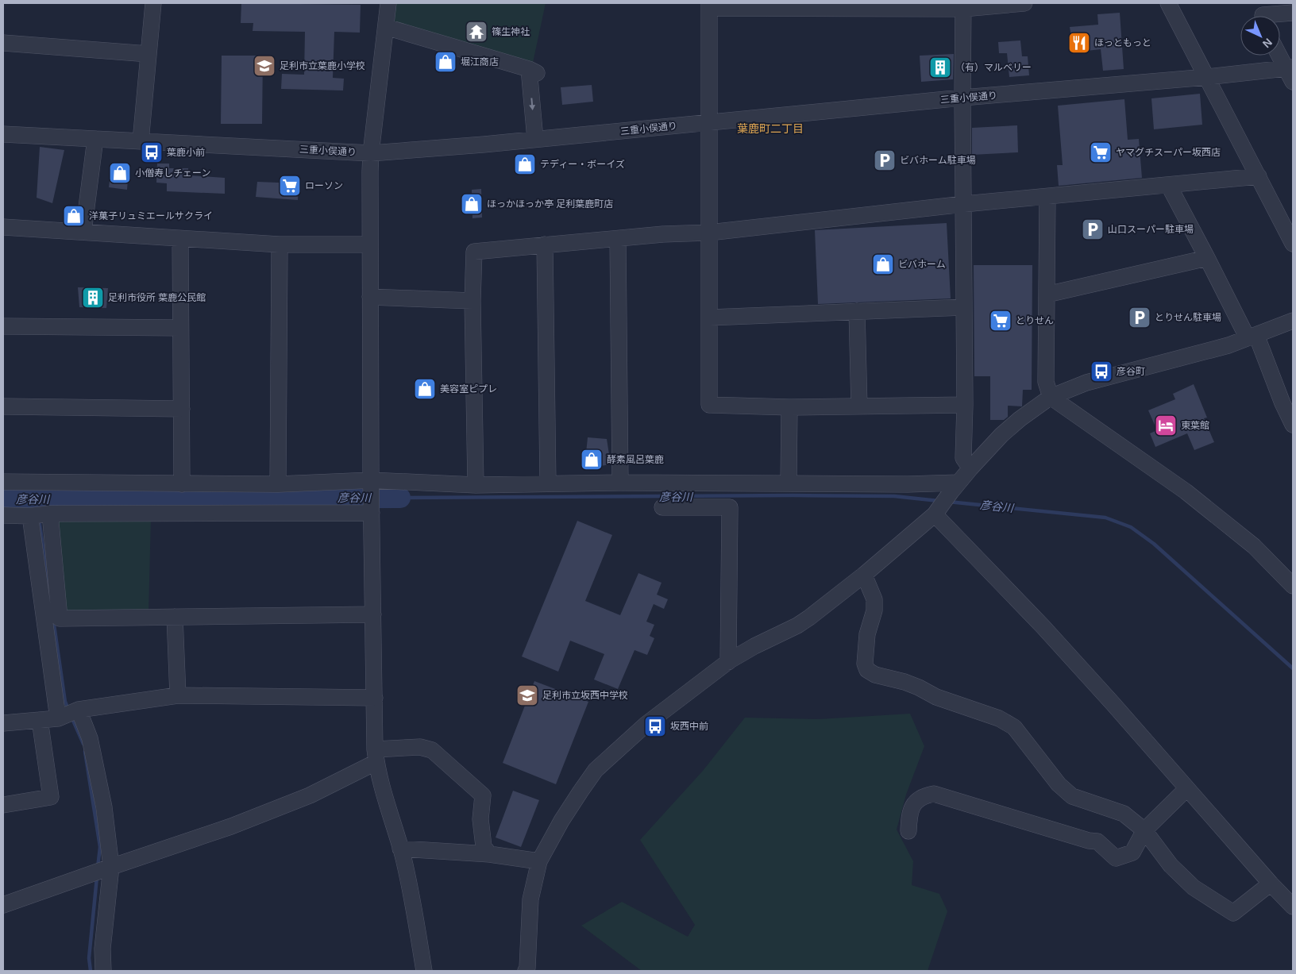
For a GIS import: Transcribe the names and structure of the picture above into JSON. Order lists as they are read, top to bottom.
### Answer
{
  "streets": {
    "street": ["三重小俣通り"]
  },
  "districts": ["葉鹿町二丁目"],
  "water": ["彦谷川"],
  "places": {
    "temple": ["篠生神社"],
    "restaurant": ["ほっともっと"],
    "shop": [
      "堀江商店",
      "テディー・ボーイズ",
      "小僧寿しチェーン",
      "ほっかほっか亭 足利葉鹿町店",
      "洋菓子リュミエールサクライ",
      "ビバホーム",
      "美容室ピプレ",
      "酵素風呂葉鹿"
    ],
    "school or university": ["足利市立葉鹿小学校", "足利市立坂西中学校"],
    "building": ["（有）マルベリー", "足利市役所 葉鹿公民館"],
    "bus stop": ["葉鹿小前", "彦谷町", "坂西中前"],
    "supermarket": ["ヤマグチスーパー坂西店", "ローソン", "とりせん"],
    "parking": ["ビバホーム駐車場", "山口スーパー駐車場", "とりせん駐車場"],
    "hotel": ["東葉館"]
  },
  "north": "bottom right"
}
